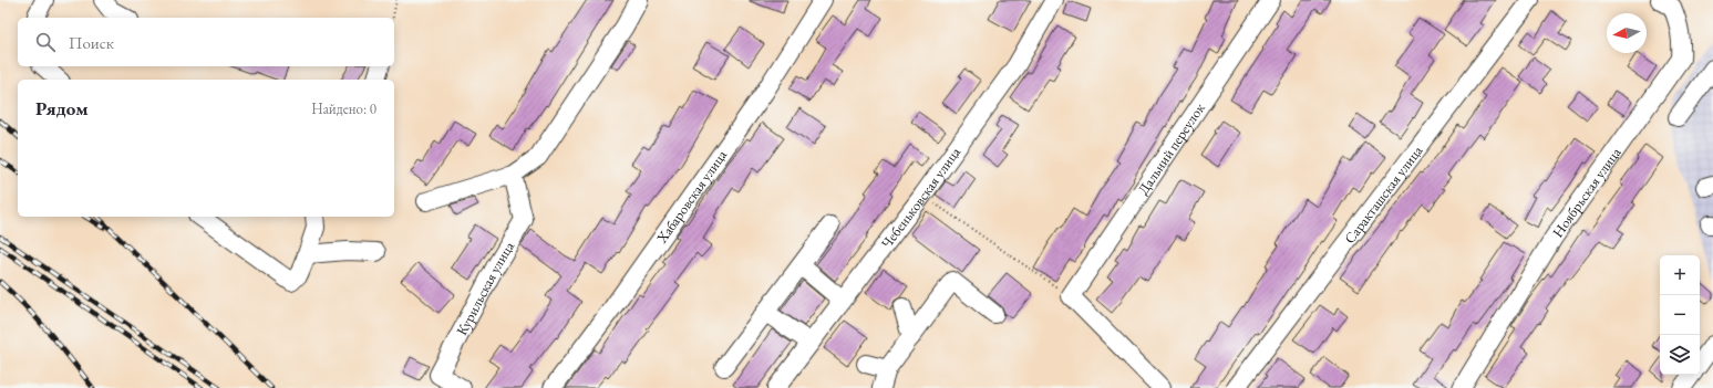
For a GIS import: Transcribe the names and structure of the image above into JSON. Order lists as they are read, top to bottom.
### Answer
{
  "streets": {
    "street": [
      "Дальний переулок",
      "Ноябрьская улица",
      "Саракташская улица",
      "Хабаровская улица",
      "Чебеньковская улица",
      "Курильская улица"
    ]
  },
  "north": "left",
  "page": {
    "search": "Поиск",
    "heading": ["Рядом", "Найдено: 0"],
    "map_buttons": ["+", "−"]
  }
}
